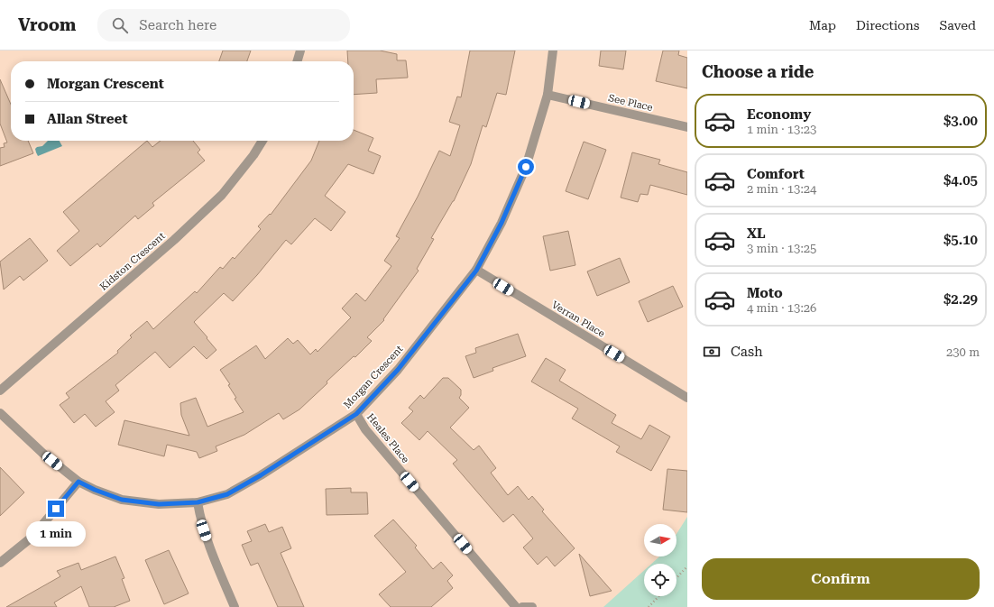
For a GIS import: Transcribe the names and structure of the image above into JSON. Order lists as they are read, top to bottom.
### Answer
{
  "streets": {
    "street": [
      "See Place",
      "Kidston Crescent",
      "Verran Place",
      "Morgan Crescent",
      "Heales Place"
    ]
  },
  "crossings": [
    ["See Place", "Morgan Crescent"],
    ["Verran Place", "Morgan Crescent"],
    ["Morgan Crescent", "Heales Place"]
  ],
  "north": "right",
  "page": {
    "header": "Vroom",
    "search": "Search here",
    "nav": ["Map", "Directions", "Saved"],
    "heading": "Choose a ride",
    "banner": ["Morgan Crescent", "Allan Street"],
    "list": [
      {
        "name": "Economy",
        "note": "1 min · 13:23",
        "value": "$3.00"
      },
      {
        "name": "Comfort",
        "note": "2 min · 13:24",
        "value": "$4.05"
      },
      {
        "name": "XL",
        "note": "3 min · 13:25",
        "value": "$5.10"
      },
      {
        "name": "Moto",
        "note": "4 min · 13:26",
        "value": "$2.29"
      }
    ],
    "pay": ["Cash", "230 m"],
    "bubble": "1 min",
    "buttons": "Confirm"
  }
}
